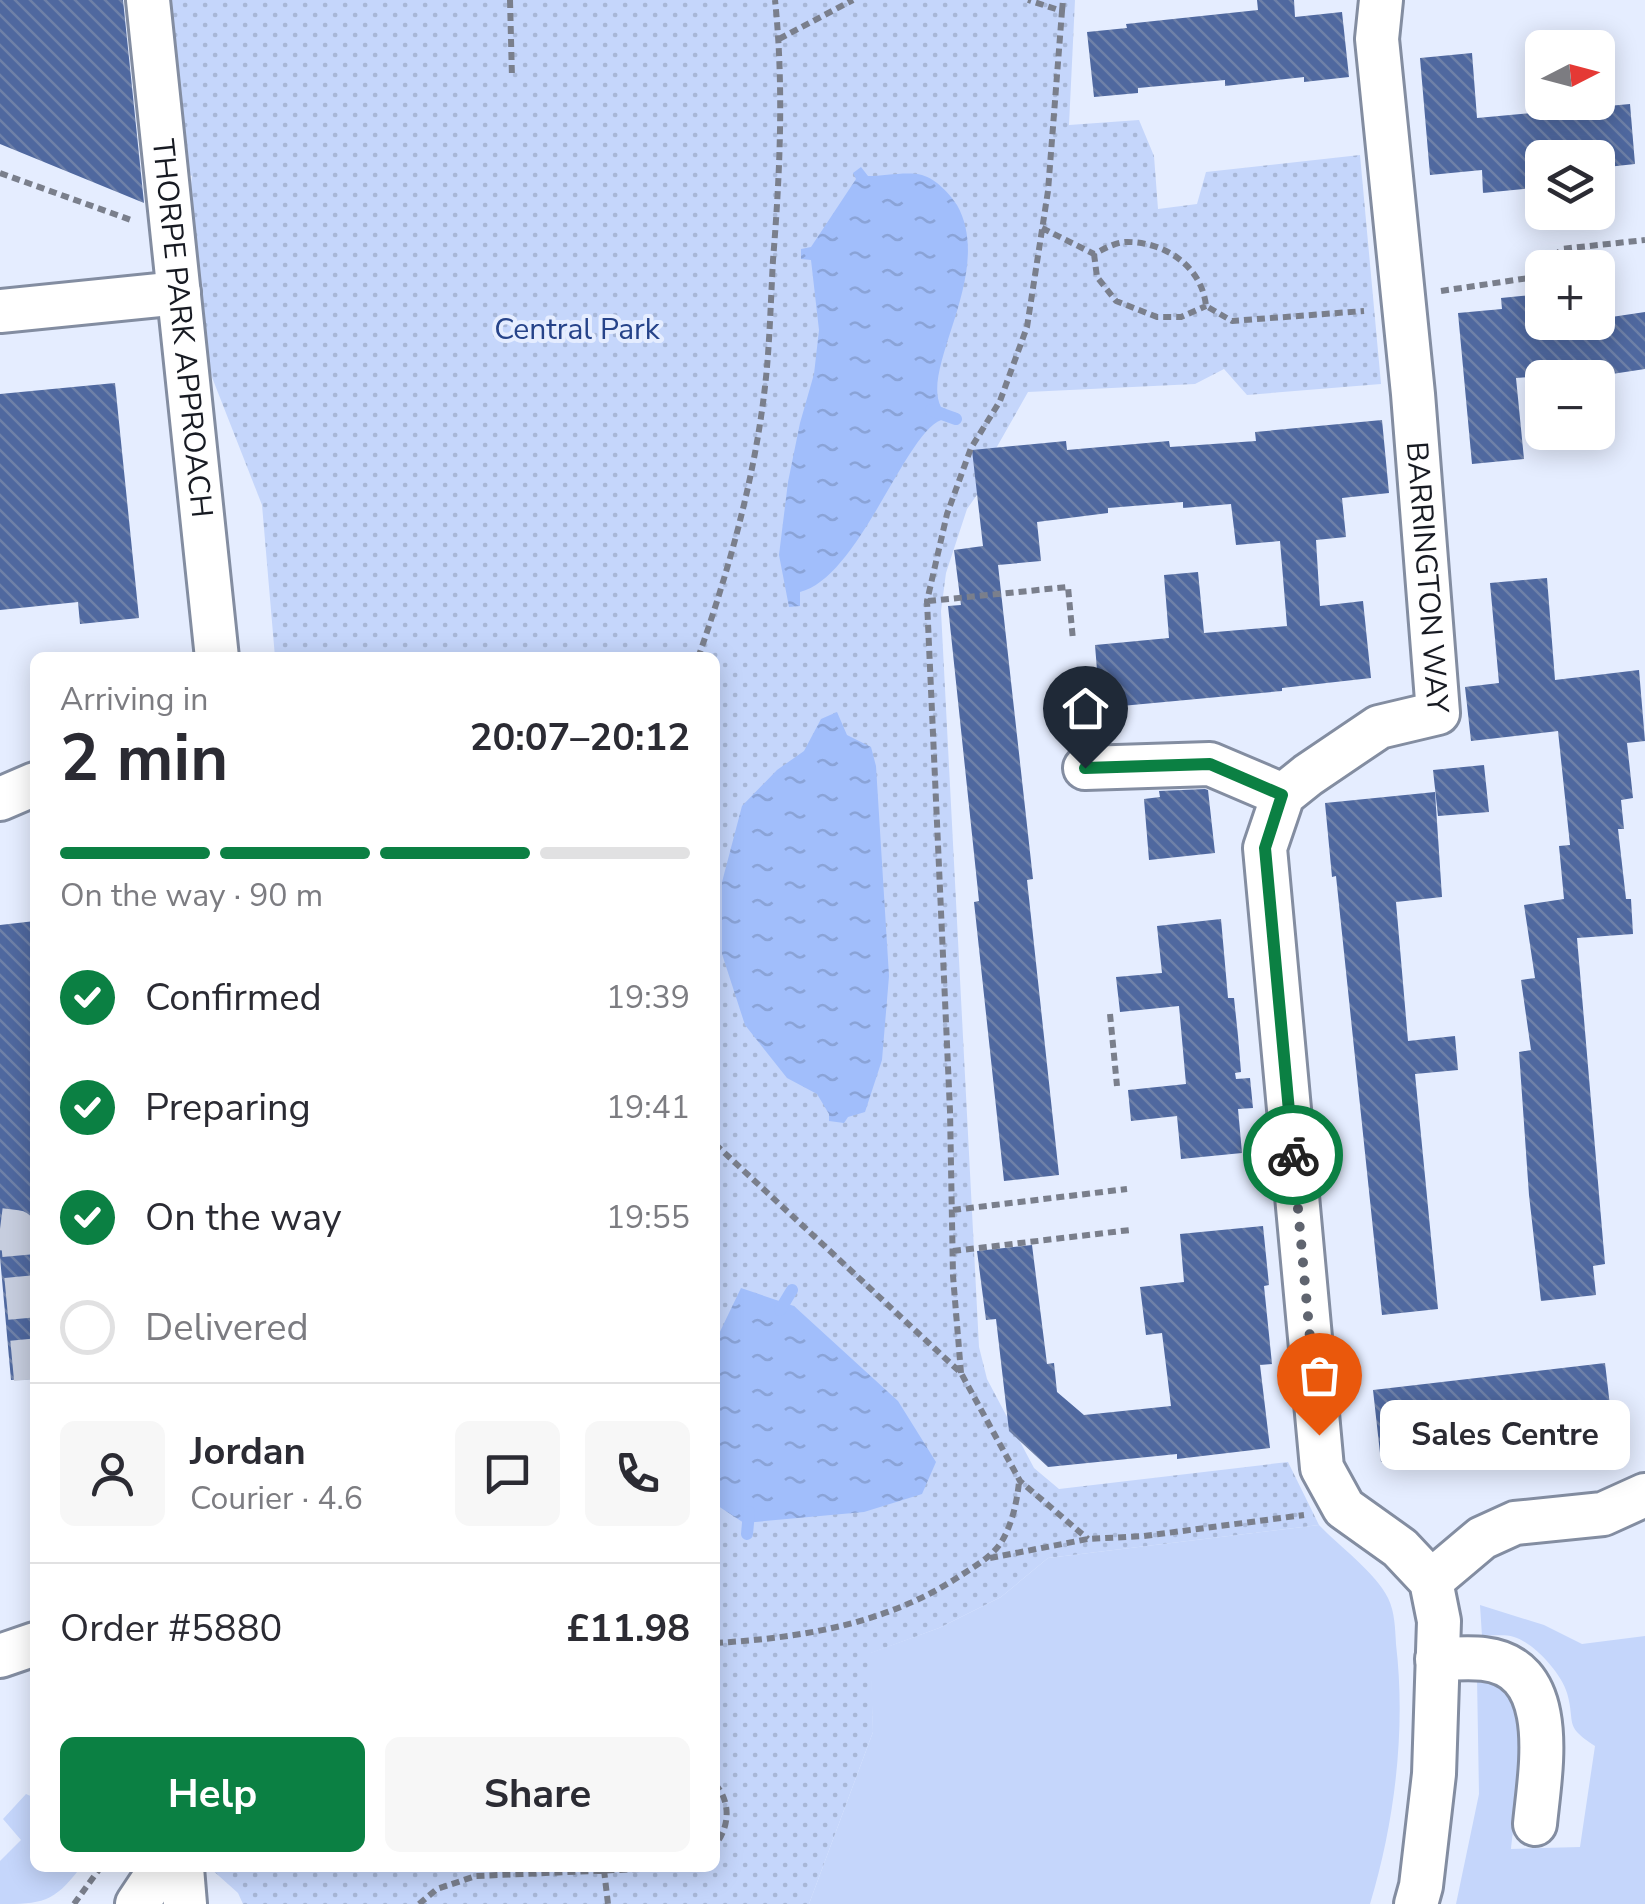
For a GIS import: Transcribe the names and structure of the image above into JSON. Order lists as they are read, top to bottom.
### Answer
{
  "streets": {
    "street": ["THORPE PARK APPROACH", "BARRINGTON WAY"]
  },
  "parks": ["Central Park"],
  "places": ["Sales Centre"],
  "north": "right",
  "page": {
    "map_buttons": ["+", "−"],
    "heading": ["2 min", "Arriving in", "20:07–20:12"],
    "panel": [
      "Jordan",
      "Courier · 4.6",
      "Order #5880",
      "£11.98"
    ],
    "bar": "On the way · 90 m",
    "list": [
      ["Confirmed", "19:39"],
      ["Preparing", "19:41"],
      ["On the way", "19:55"],
      "Delivered"
    ],
    "bubble": "Sales Centre",
    "buttons": ["Help", "Share"]
  }
}
